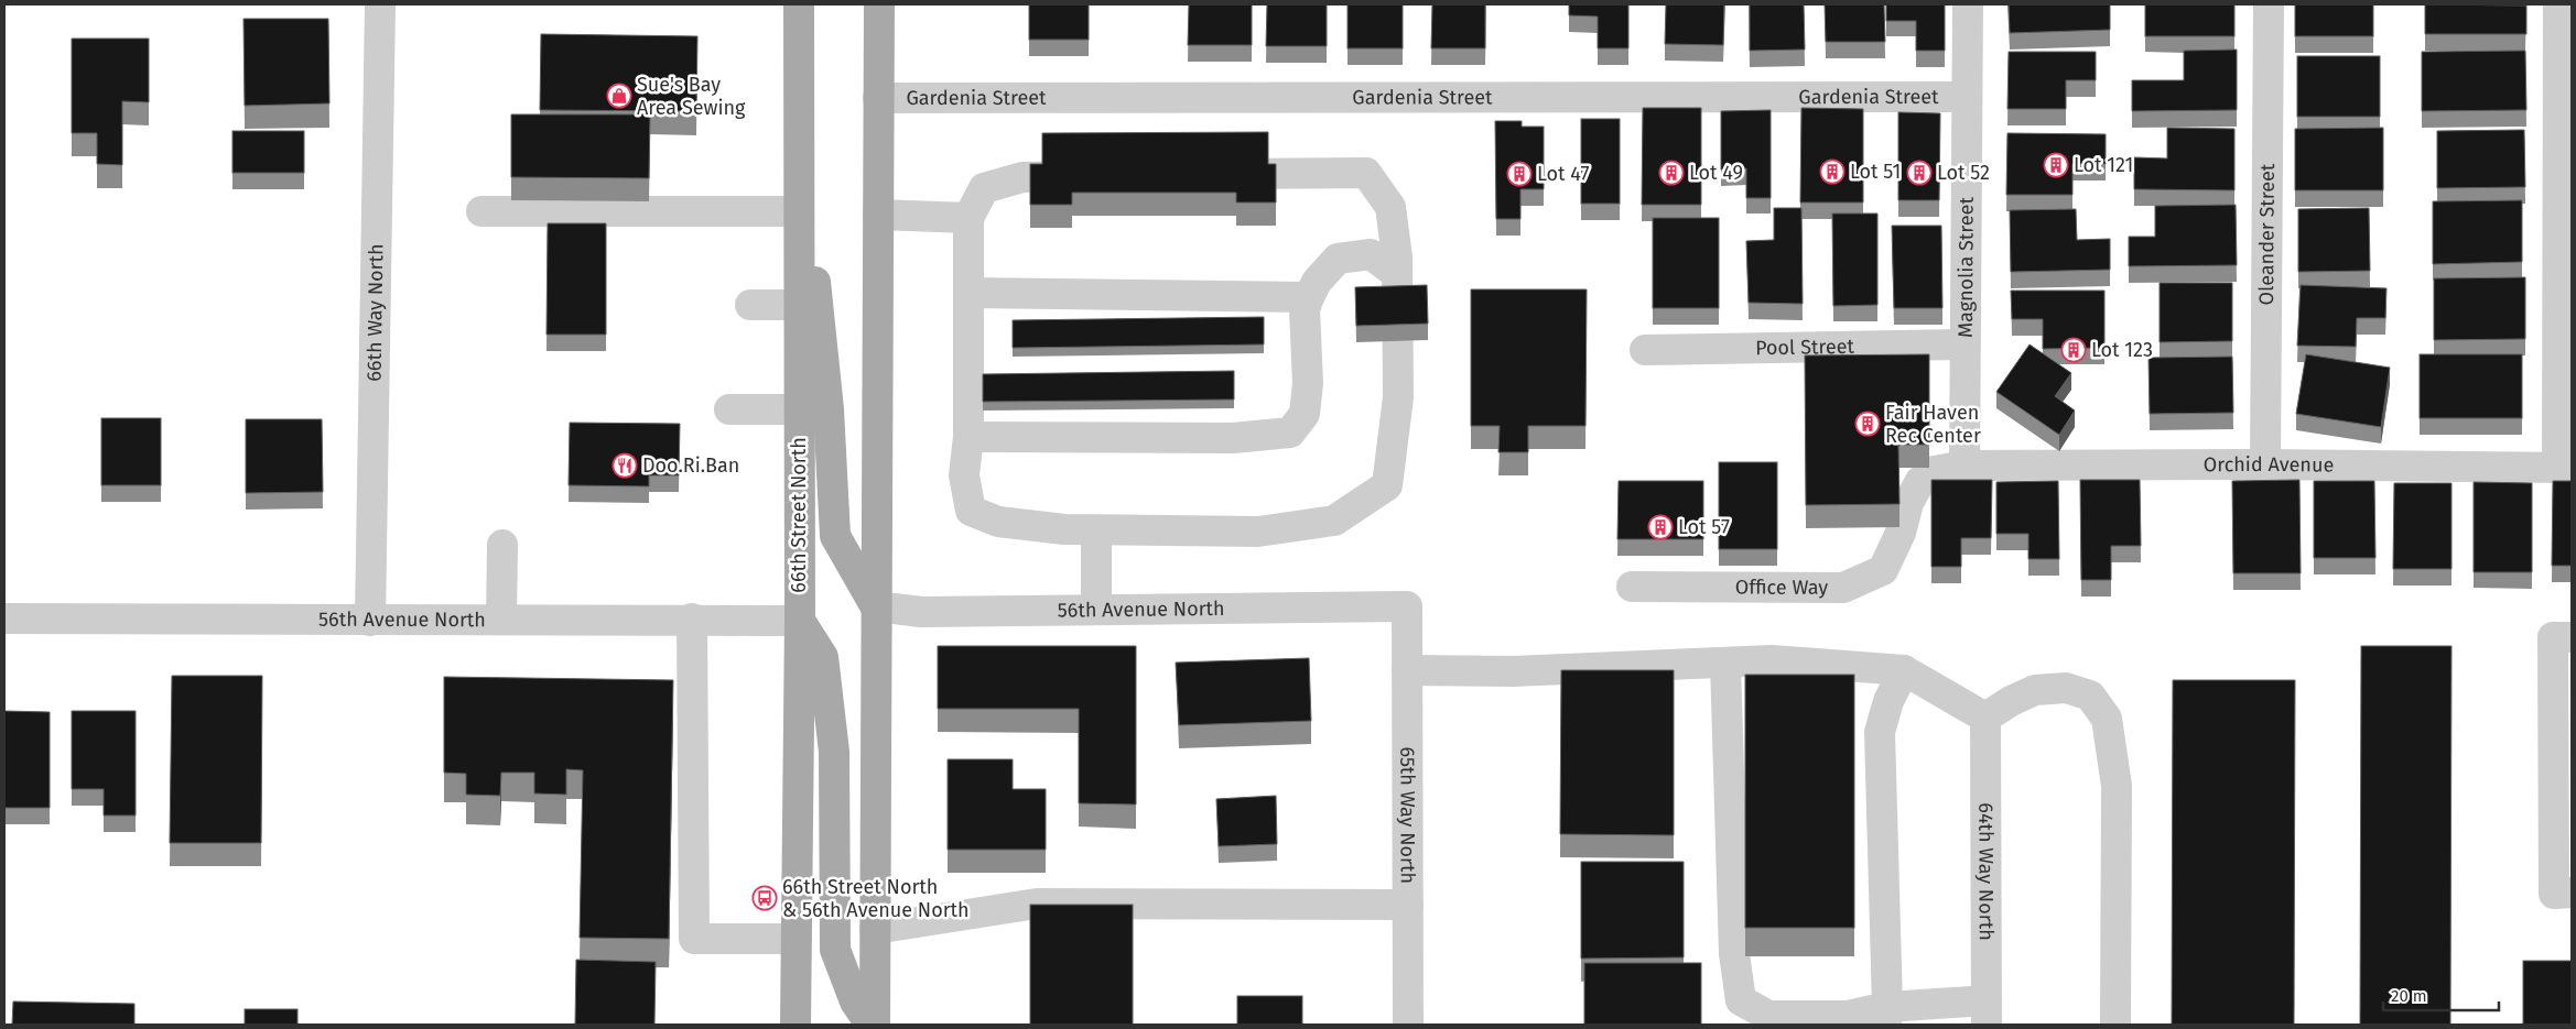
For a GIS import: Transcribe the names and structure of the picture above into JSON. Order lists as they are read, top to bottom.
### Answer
{
  "streets": {
    "main road": ["66th Street North"],
    "street": [
      "Gardenia Street",
      "Oleander Street",
      "Magnolia Street",
      "66th Way North",
      "Pool Street",
      "Orchid Avenue",
      "Office Way",
      "56th Avenue North",
      "65th Way North",
      "64th Way North"
    ]
  },
  "crossings": [
    ["Gardenia Street", "Magnolia Street"],
    ["Oleander Street", "Orchid Avenue"],
    ["Magnolia Street", "Pool Street"],
    ["Magnolia Street", "Orchid Avenue"],
    ["Magnolia Street", "Office Way"],
    ["66th Way North", "56th Avenue North"],
    ["Orchid Avenue", "Office Way"],
    ["66th Street North", "56th Avenue North"],
    ["56th Avenue North", "65th Way North"]
  ],
  "places": {
    "shop": ["Sue's Bay Area Sewing"],
    "building": [
      "Lot 121",
      "Lot 51",
      "Lot 49",
      "Lot 52",
      "Lot 47",
      "Lot 123",
      "Fair Haven Rec Center",
      "Lot 57"
    ],
    "restaurant": ["Doo.Ri.Ban"],
    "bus stop": ["66th Street North & 56th Avenue North"]
  },
  "scale_bar": "20 m"
}
